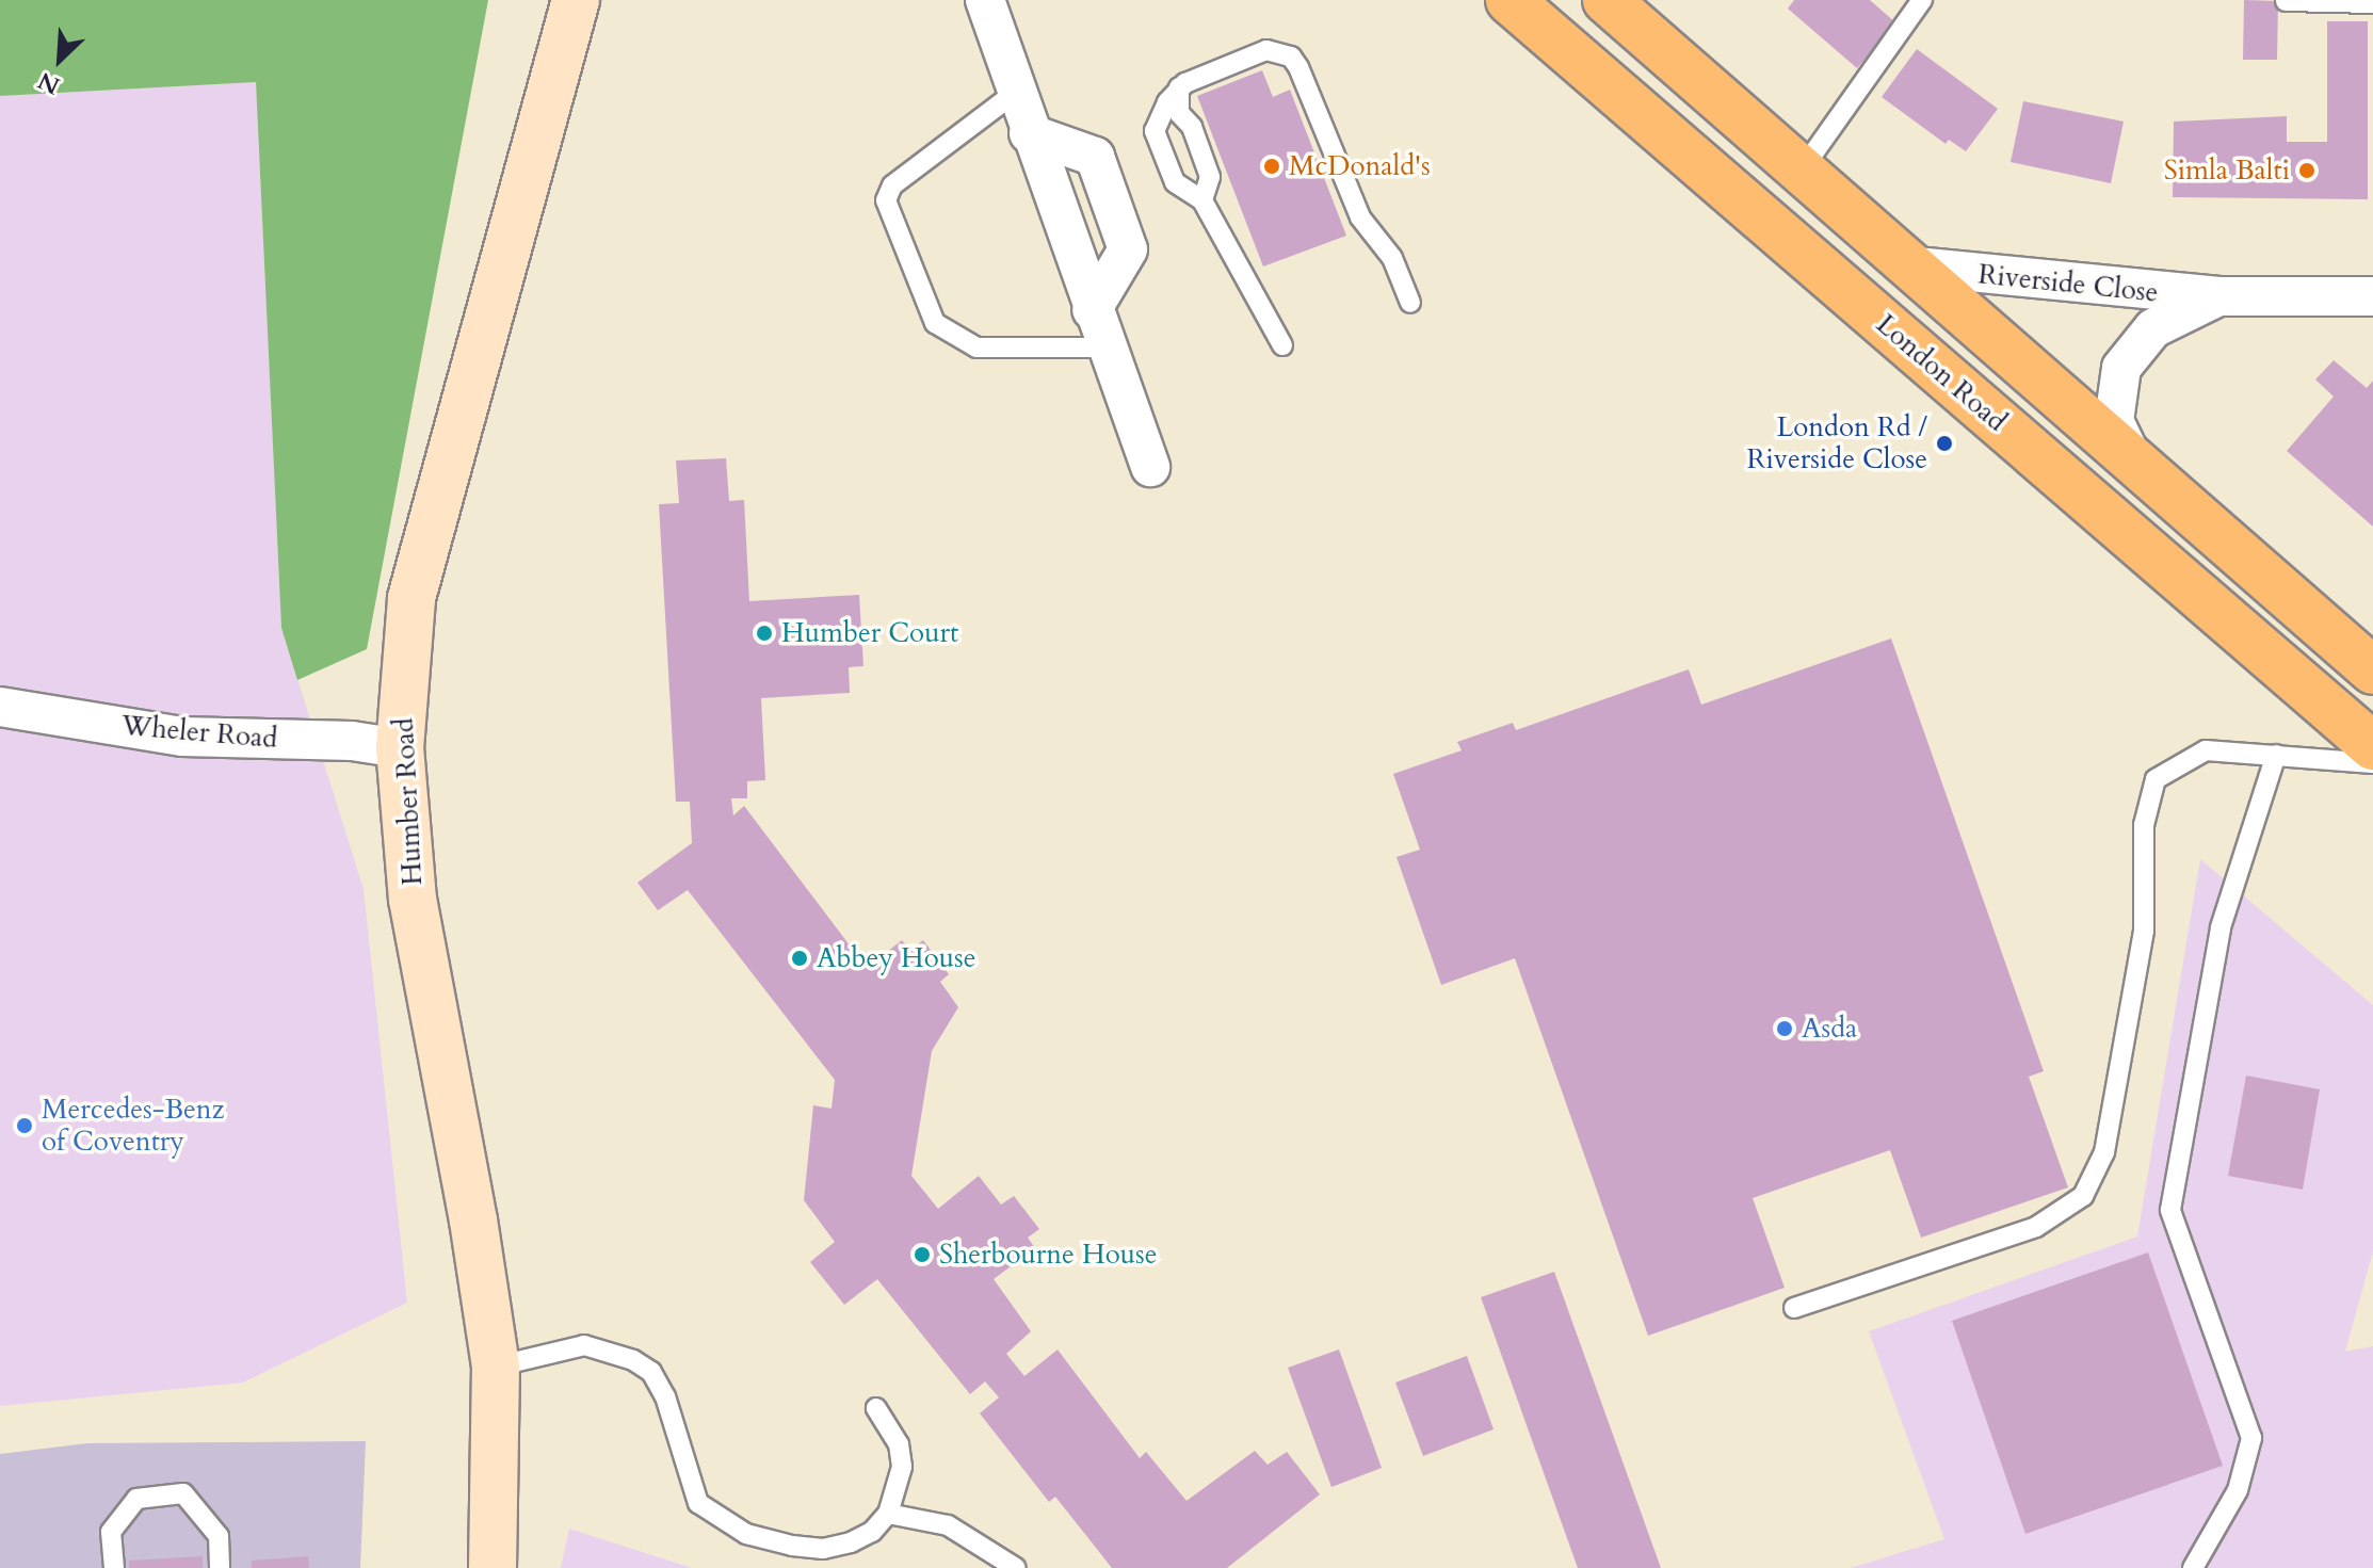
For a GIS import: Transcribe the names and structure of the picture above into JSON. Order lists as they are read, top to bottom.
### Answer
{
  "streets": {
    "main road": ["London Road", "Humber Road"],
    "street": ["Riverside Close", "Wheler Road"]
  },
  "crossings": [
    ["Wheler Road", "Humber Road"]
  ],
  "places": [
    "McDonald's",
    "Simla Balti",
    "London Rd / Riverside Close",
    "Humber Court",
    "Abbey House",
    "Asda",
    "Mercedes-Benz of Coventry",
    "Sherbourne House"
  ],
  "north": "bottom left"
}
